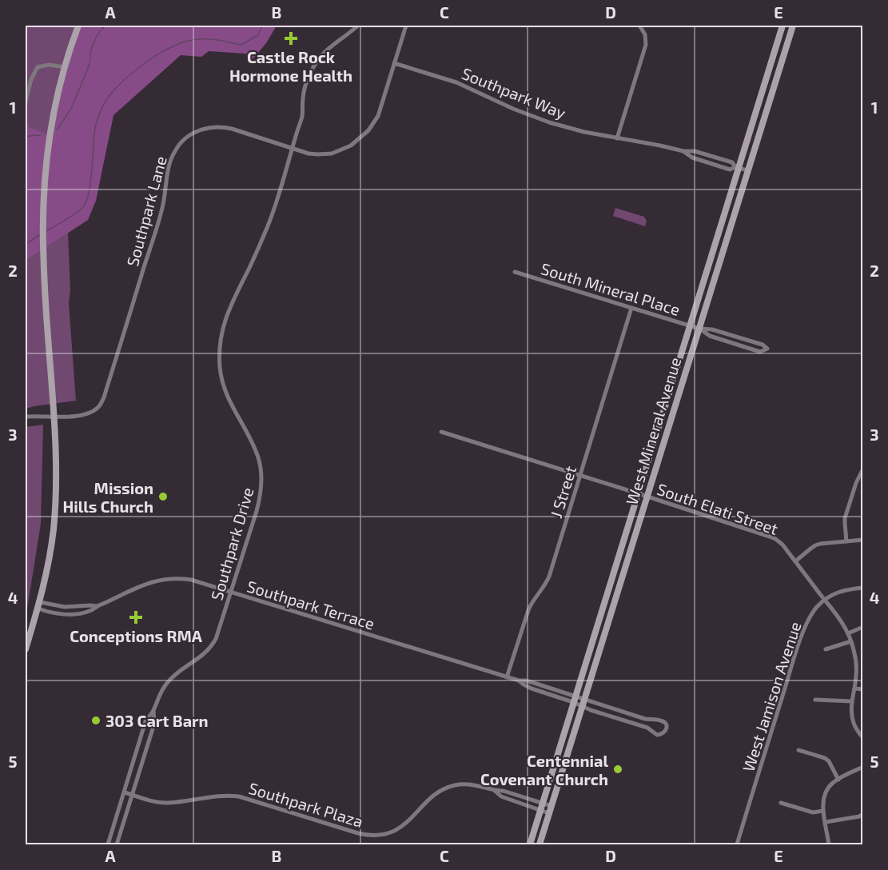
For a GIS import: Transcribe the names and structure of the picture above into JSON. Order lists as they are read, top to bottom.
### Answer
{
  "streets": {
    "main road": ["West Mineral Avenue"],
    "street": [
      "Southpark Way",
      "Southpark Lane",
      "South Mineral Place",
      "J Street",
      "South Elati Street",
      "Southpark Drive",
      "Southpark Terrace",
      "West Jamison Avenue",
      "Southpark Plaza"
    ]
  },
  "crossings": [
    ["Southpark Way", "Southpark Lane"],
    ["Southpark Way", "West Mineral Avenue"],
    ["Southpark Lane", "Southpark Drive"],
    ["South Mineral Place", "West Mineral Avenue"],
    ["South Mineral Place", "J Street"],
    ["West Mineral Avenue", "South Elati Street"],
    ["West Mineral Avenue", "Southpark Terrace"],
    ["West Mineral Avenue", "Southpark Plaza"],
    ["J Street", "South Elati Street"],
    ["J Street", "Southpark Terrace"],
    ["South Elati Street", "West Jamison Avenue"],
    ["Southpark Drive", "Southpark Terrace"],
    ["Southpark Drive", "Southpark Plaza"]
  ],
  "places": {
    "health": ["Castle Rock Hormone Health", "Conceptions RMA"],
    "other": ["Mission Hills Church", "303 Cart Barn", "Centennial Covenant Church"]
  },
  "grid": {
    "columns": [
      "A",
      "B",
      "C",
      "D",
      "E"
    ],
    "rows": [
      "1",
      "2",
      "3",
      "4",
      "5"
    ]
  }
}
